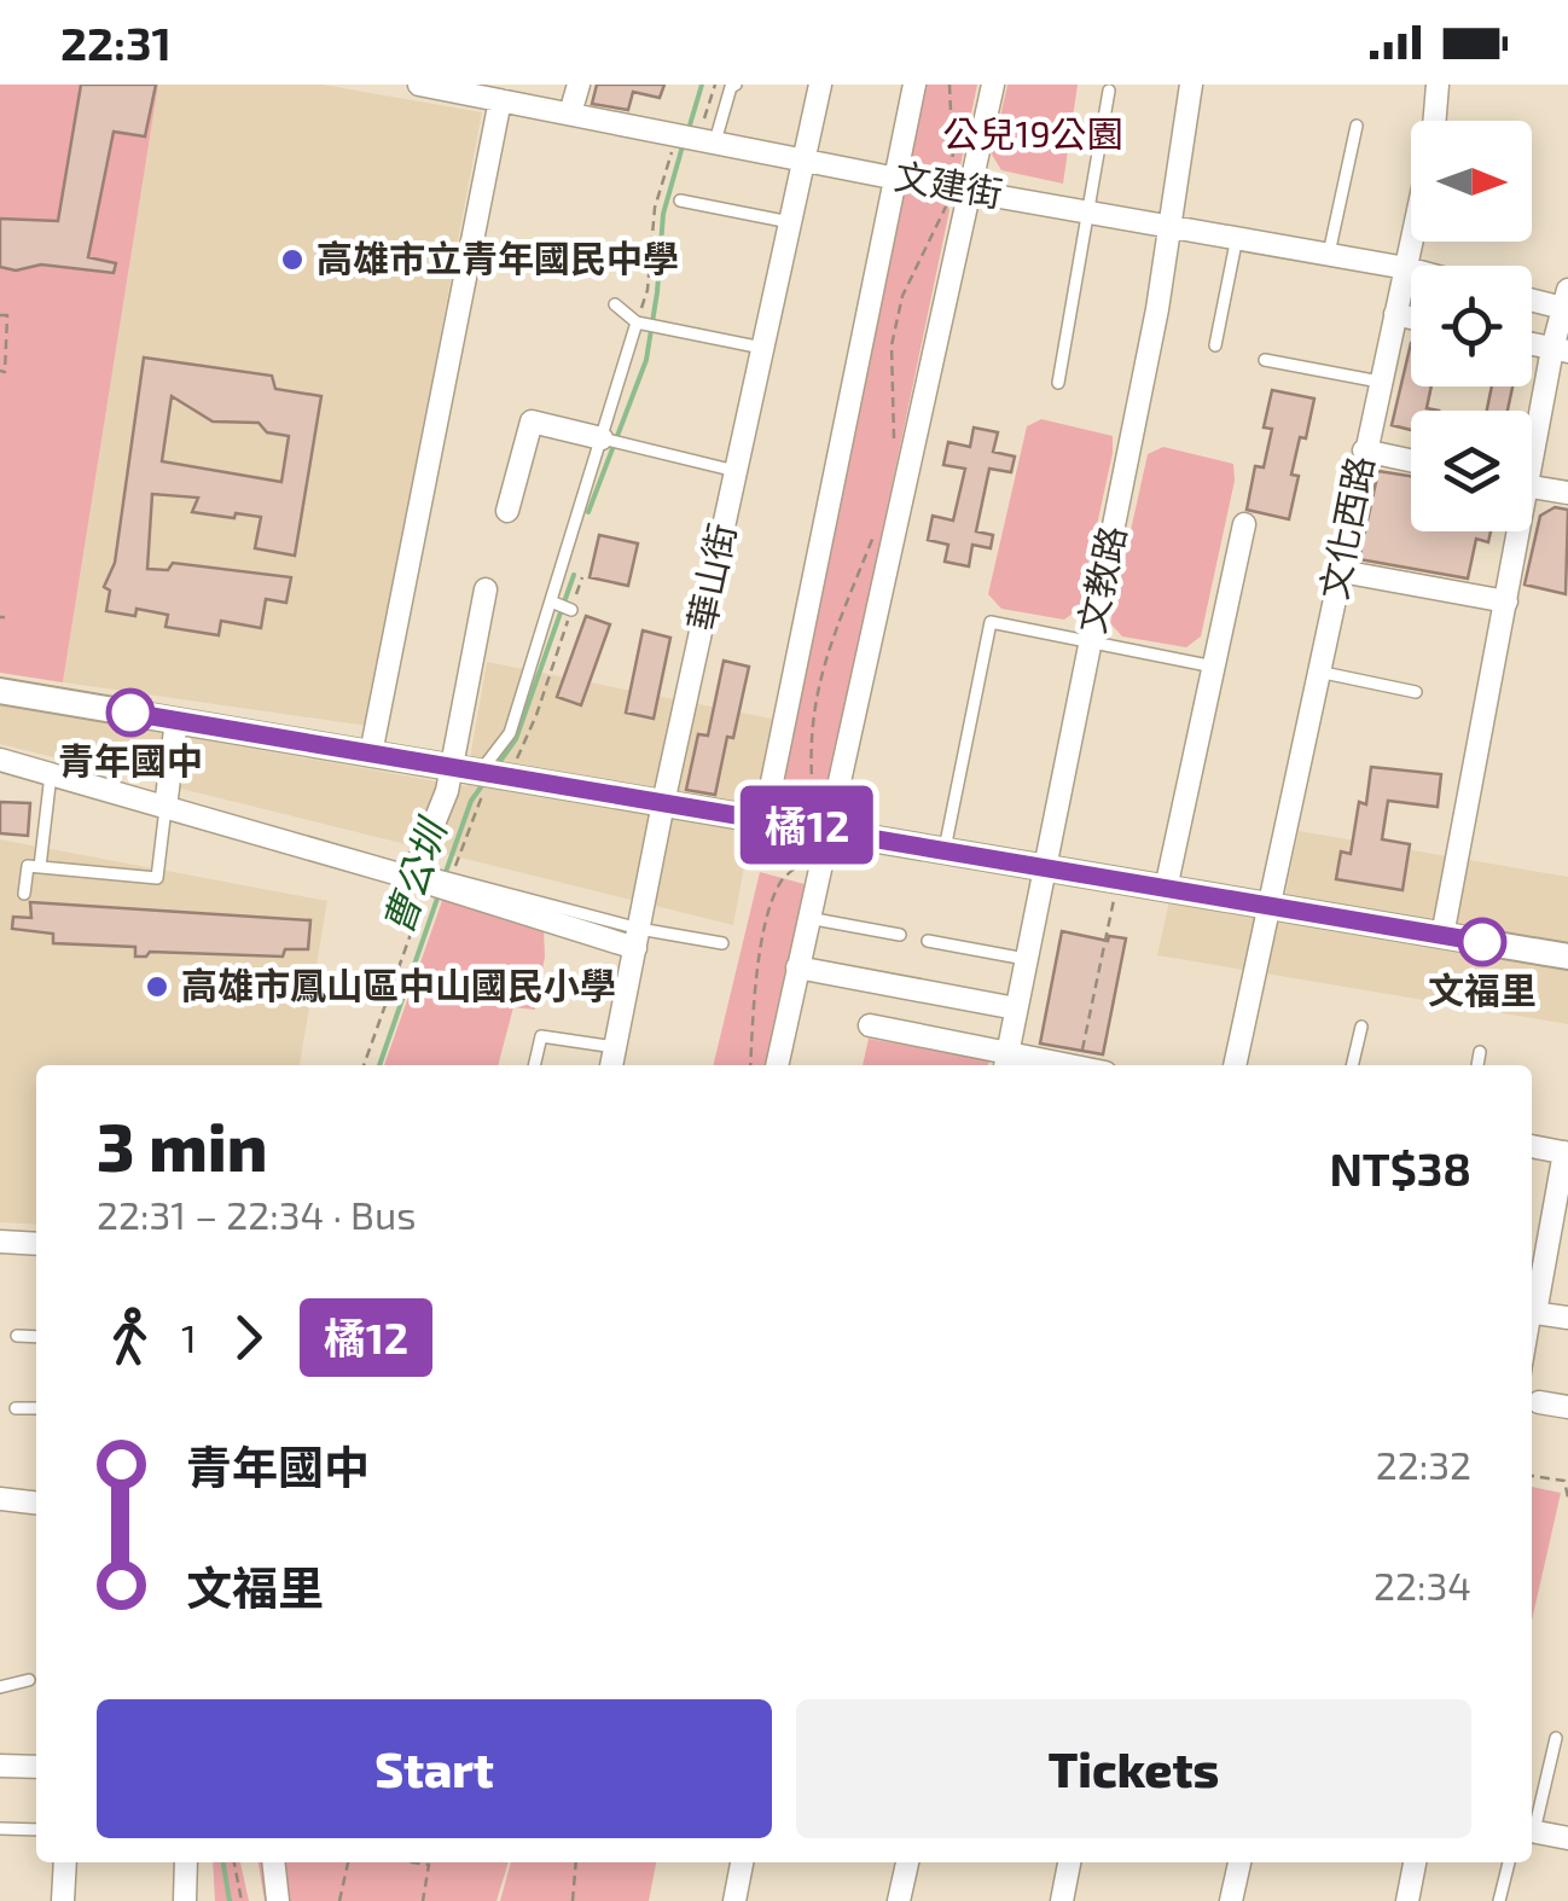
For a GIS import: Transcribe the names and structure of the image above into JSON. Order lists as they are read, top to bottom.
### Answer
{
  "streets": {
    "street": [
      "文建街",
      "文化西路",
      "華山街",
      "文教路"
    ]
  },
  "crossings": [
    ["文建街", "文化西路"],
    ["文建街", "華山街"],
    ["文建街", "文教路"]
  ],
  "water": ["曹公圳"],
  "parks": ["公兒19公園"],
  "places": [
    "高雄市立青年國民中學",
    "青年國中",
    "文福里",
    "高雄市鳳山區中山國民小學"
  ],
  "lines": ["bus line 橘12"],
  "north": "right",
  "page": {
    "status": "22:31",
    "on_map": "橘12",
    "heading": ["3 min", "22:31 – 22:34 · Bus", "NT$38"],
    "legs": ["1", "橘12"],
    "list": [
      {
        "name": "青年國中",
        "value": "22:32"
      },
      {
        "name": "文福里",
        "value": "22:34"
      }
    ],
    "buttons": ["Start", "Tickets"]
  }
}
